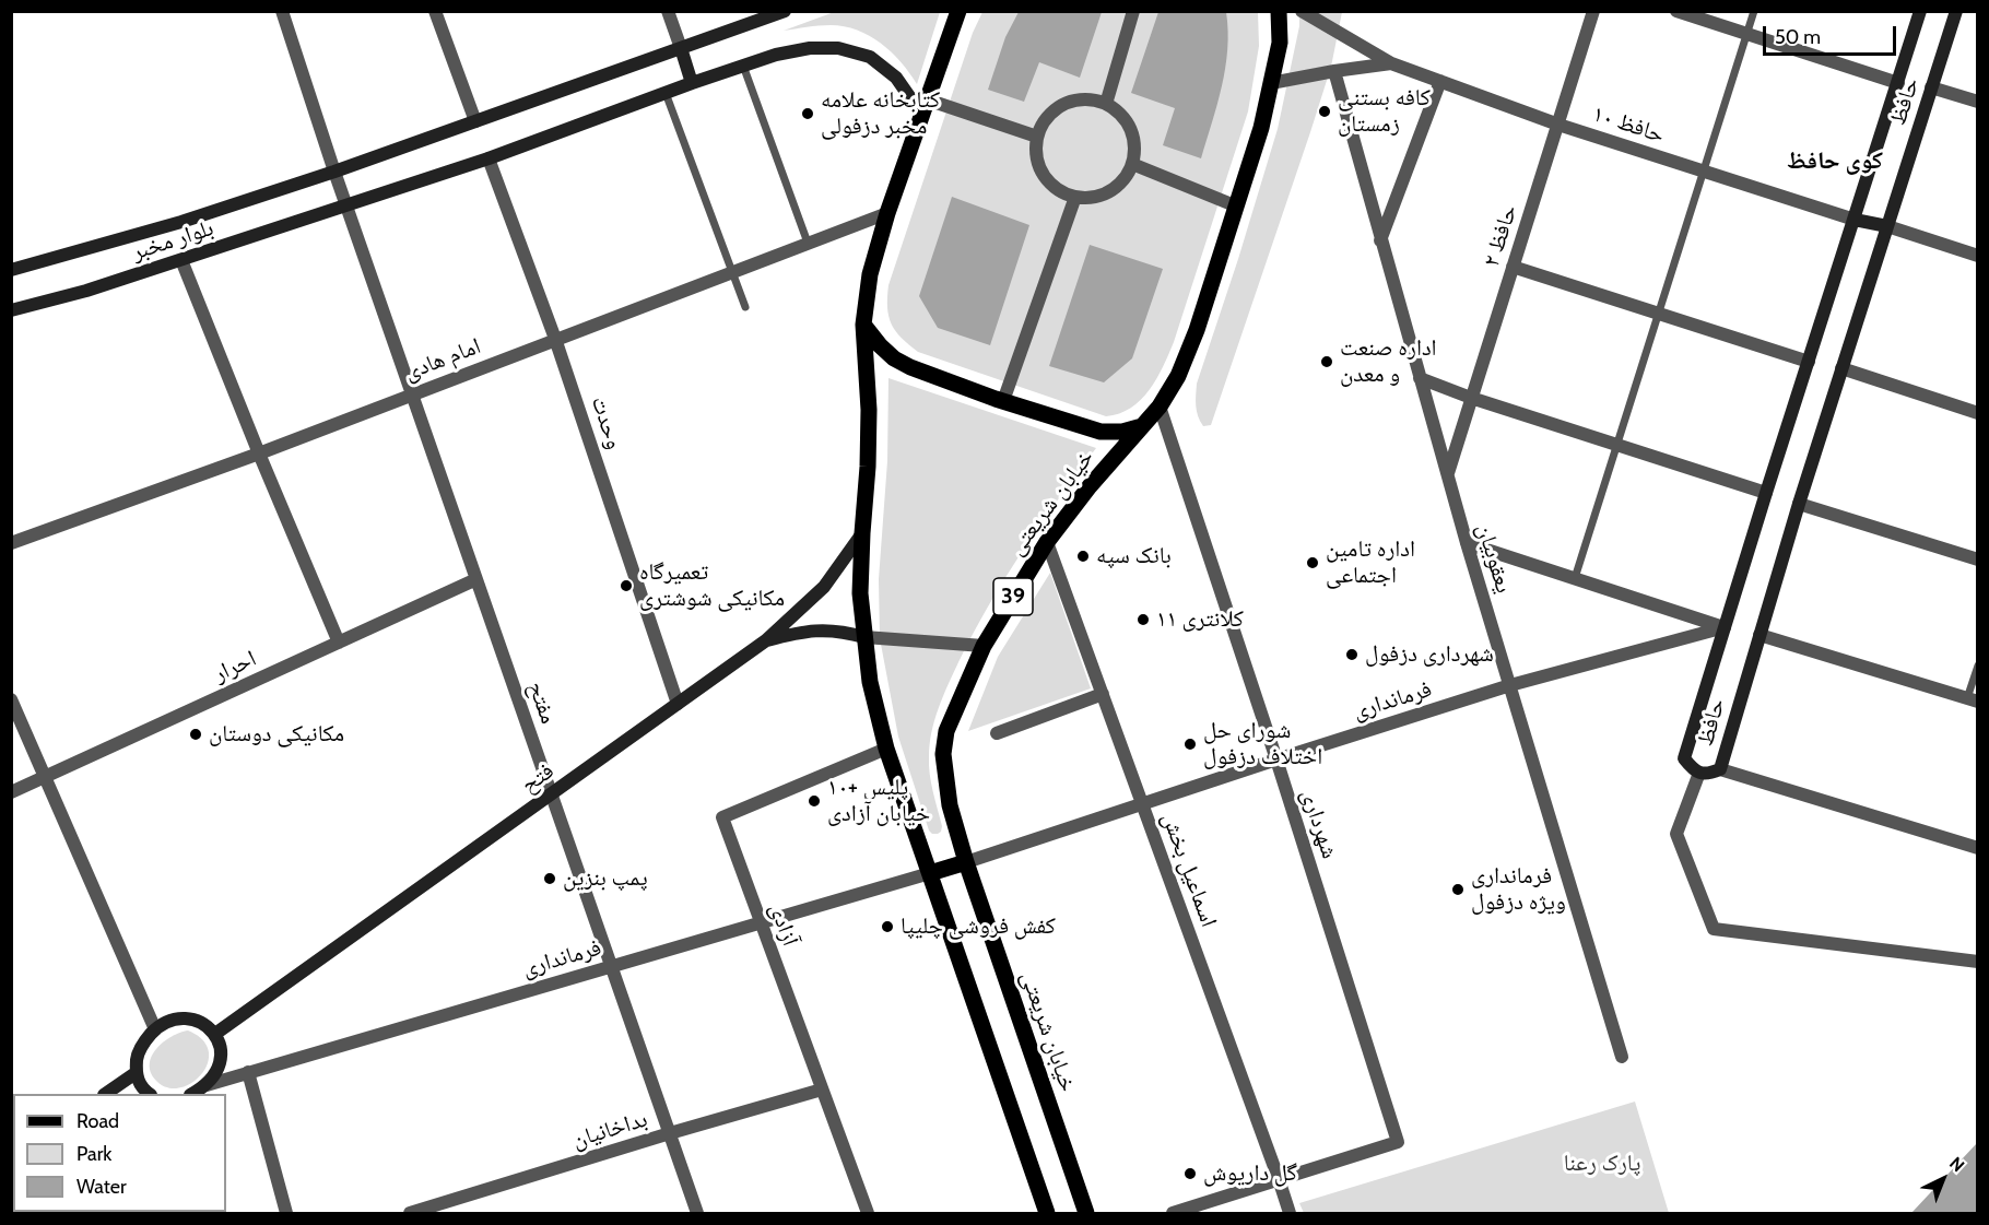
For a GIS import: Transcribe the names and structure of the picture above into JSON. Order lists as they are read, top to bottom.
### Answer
{
  "streets": {
    "main road": [
      "حافظ",
      "بلوار مخبر",
      "خیابان شریعتی",
      "39",
      "فتح"
    ],
    "street": [
      "حافظ ۱۰",
      "حافظ ۲",
      "امام هادی",
      "وحدت",
      "یعقوبیان",
      "احرار",
      "فرمانداری",
      "مفتح",
      "شهرداری",
      "اسماعیل بخش",
      "آزادی",
      "بداخانیان"
    ]
  },
  "crossings": [
    ["حافظ", "حافظ ۱۰"],
    ["حافظ", "فرمانداری"],
    ["حافظ ۱۰", "حافظ ۲"],
    ["حافظ ۲", "یعقوبیان"],
    ["بلوار مخبر", "وحدت"],
    ["بلوار مخبر", "مفتح"],
    ["امام هادی", "وحدت"],
    ["امام هادی", "مفتح"],
    ["وحدت", "فتح"],
    ["خیابان شریعتی", "فرمانداری"],
    ["خیابان شریعتی", "شهرداری"],
    ["خیابان شریعتی", "اسماعیل بخش"],
    ["یعقوبیان", "فرمانداری"],
    ["احرار", "مفتح"],
    ["فرمانداری", "مفتح"],
    ["فرمانداری", "شهرداری"],
    ["فرمانداری", "اسماعیل بخش"],
    ["فرمانداری", "آزادی"],
    ["مفتح", "فتح"],
    ["مفتح", "بداخانیان"],
    ["شهرداری", "اسماعیل بخش"],
    ["آزادی", "بداخانیان"]
  ],
  "districts": ["کوی حافظ"],
  "parks": ["پارک رعنا"],
  "places": [
    "کافه بستنی زمستان",
    "کتابخانه علامه مخبر دزفولی",
    "اداره صنعت و معدن",
    "بانک سپه",
    "اداره تامین اجتماعی",
    "تعمیرگاه مکانیکی شوشتری",
    "کلانتری ۱۱",
    "شهرداری دزفول",
    "مکانیکی دوستان",
    "شورای حل اختلاف دزفول",
    "پلیس +۱۰ خیابان آزادی",
    "پمپ بنزین",
    "فرمانداری ویژه دزفول",
    "کفش فروشی چلیپا",
    "گل داریوش"
  ],
  "legend": ["Road", "Park", "Water"],
  "scale_bar": "50 m",
  "north": "top right"
}
